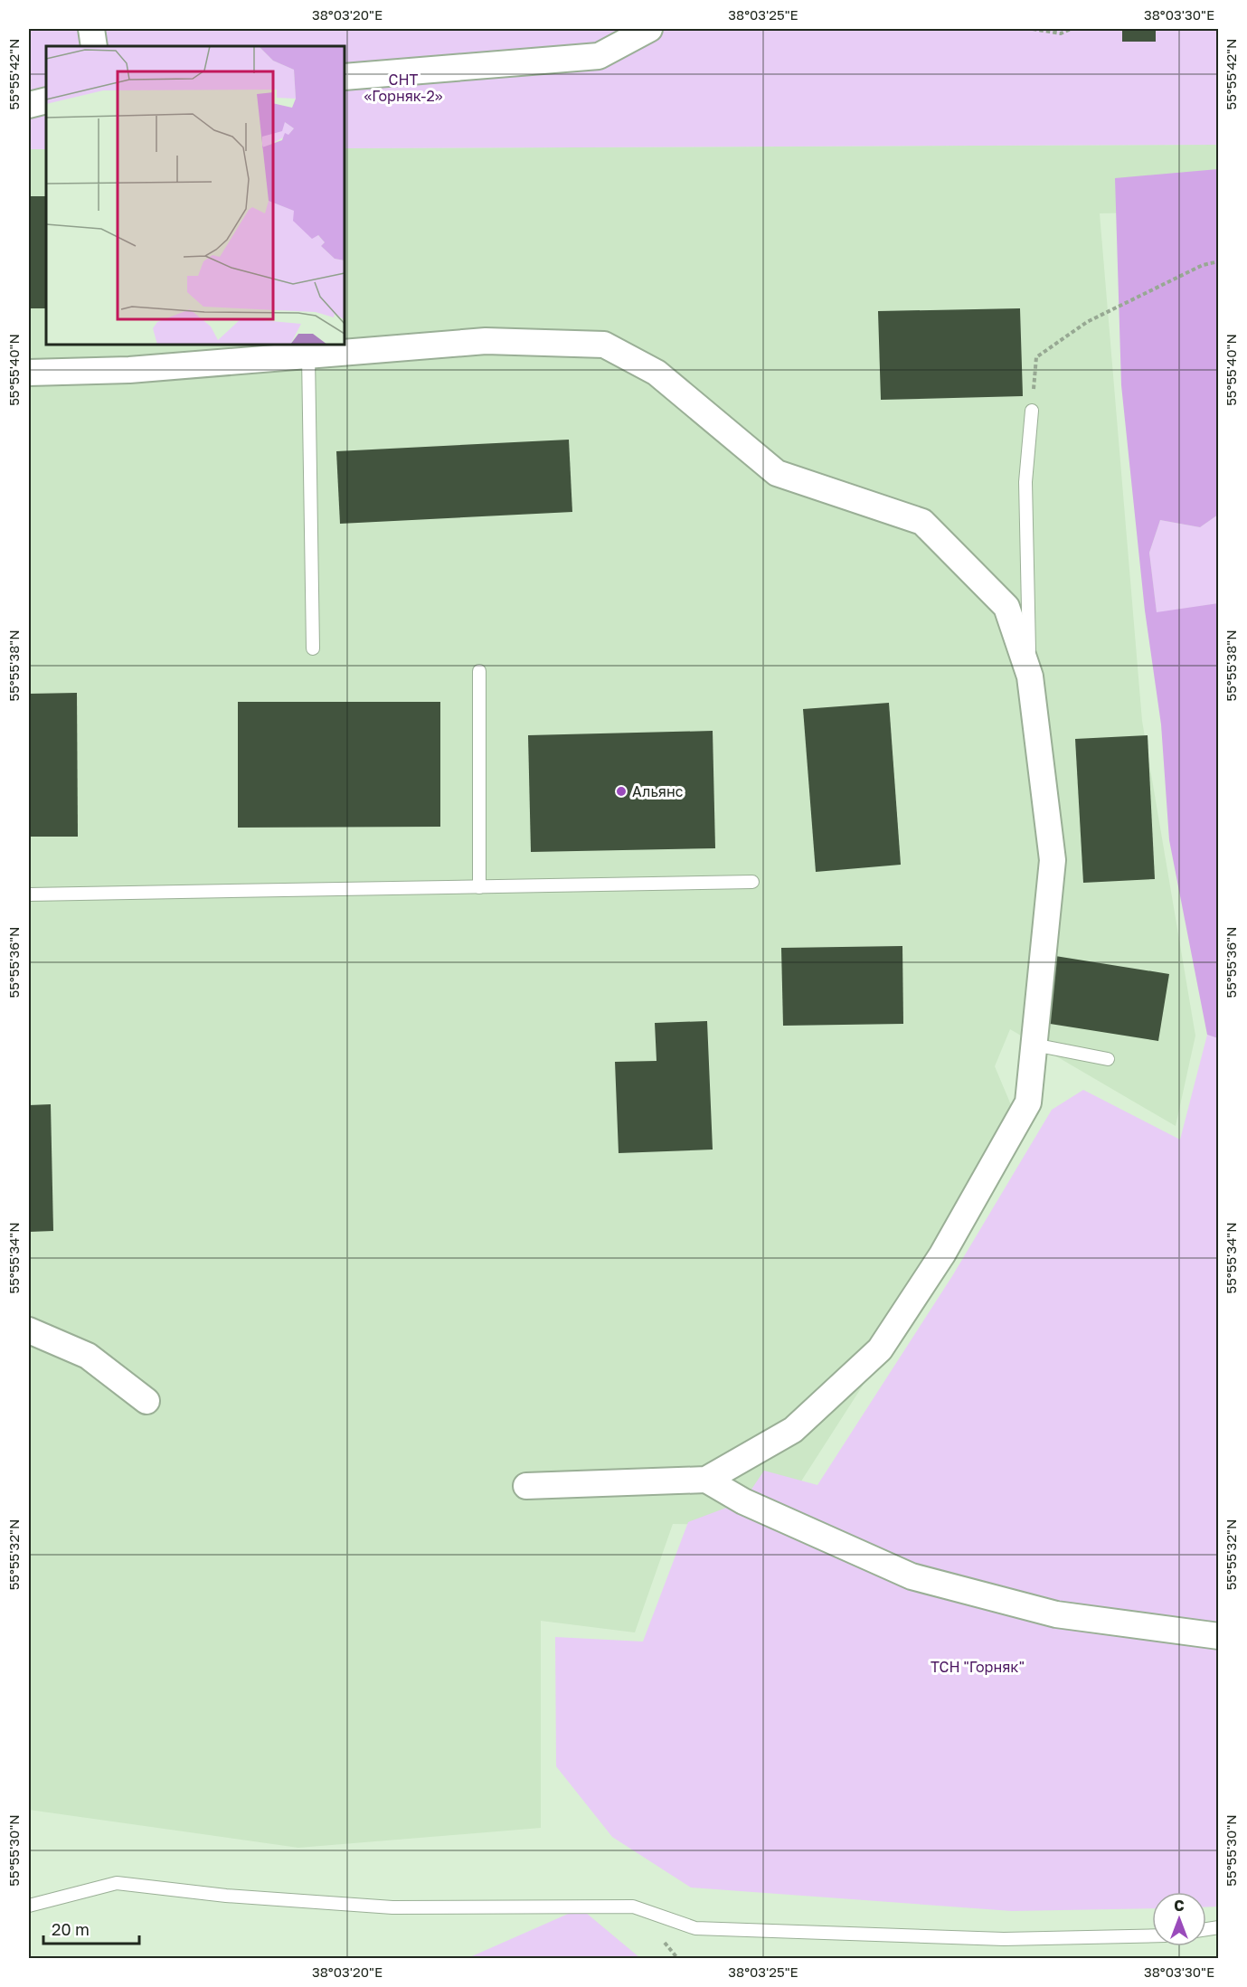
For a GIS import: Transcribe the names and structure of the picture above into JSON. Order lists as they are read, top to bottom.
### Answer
{
  "parks": ["СНТ «Горняк-2»", "ТСН \"Горняк\""],
  "places": ["Альянс"],
  "scale_bar": "20 m",
  "north": "top",
  "coordinates": [
    "38°03'20\"E",
    "38°03'25\"E",
    "38°03'30\"E",
    "55°55'42\"N",
    "55°55'40\"N",
    "55°55'38\"N",
    "55°55'36\"N",
    "55°55'34\"N",
    "55°55'32\"N",
    "55°55'30\"N"
  ]
}
